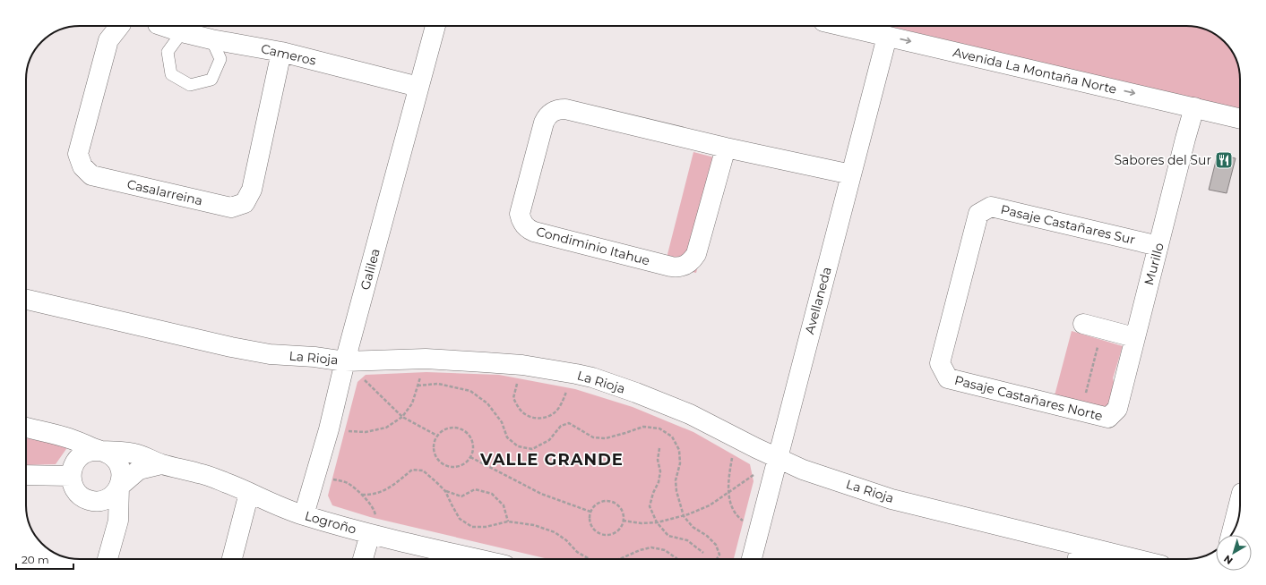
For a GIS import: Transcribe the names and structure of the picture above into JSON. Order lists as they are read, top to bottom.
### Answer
{
  "streets": {
    "street": [
      "Cameros",
      "Avenida La Montaña Norte",
      "Casalarreina",
      "Pasaje Castañares Sur",
      "Condiminio Itahue",
      "Murillo",
      "Galilea",
      "Avellaneda",
      "La Rioja",
      "Pasaje Castañares Norte",
      "Logroño"
    ]
  },
  "crossings": [
    ["Cameros", "Casalarreina"],
    ["Cameros", "Galilea"],
    ["Avenida La Montaña Norte", "Murillo"],
    ["Avenida La Montaña Norte", "Avellaneda"],
    ["Pasaje Castañares Sur", "Murillo"],
    ["Pasaje Castañares Sur", "Pasaje Castañares Norte"],
    ["Condiminio Itahue", "Avellaneda"],
    ["Murillo", "Pasaje Castañares Norte"],
    ["Galilea", "La Rioja"],
    ["Galilea", "Logroño"],
    ["Avellaneda", "La Rioja"]
  ],
  "one_way": ["Avenida La Montaña Norte"],
  "districts": ["VALLE GRANDE"],
  "places": {
    "restaurant": ["Sabores del Sur"]
  },
  "scale_bar": "20 m",
  "north": "bottom left"
}
